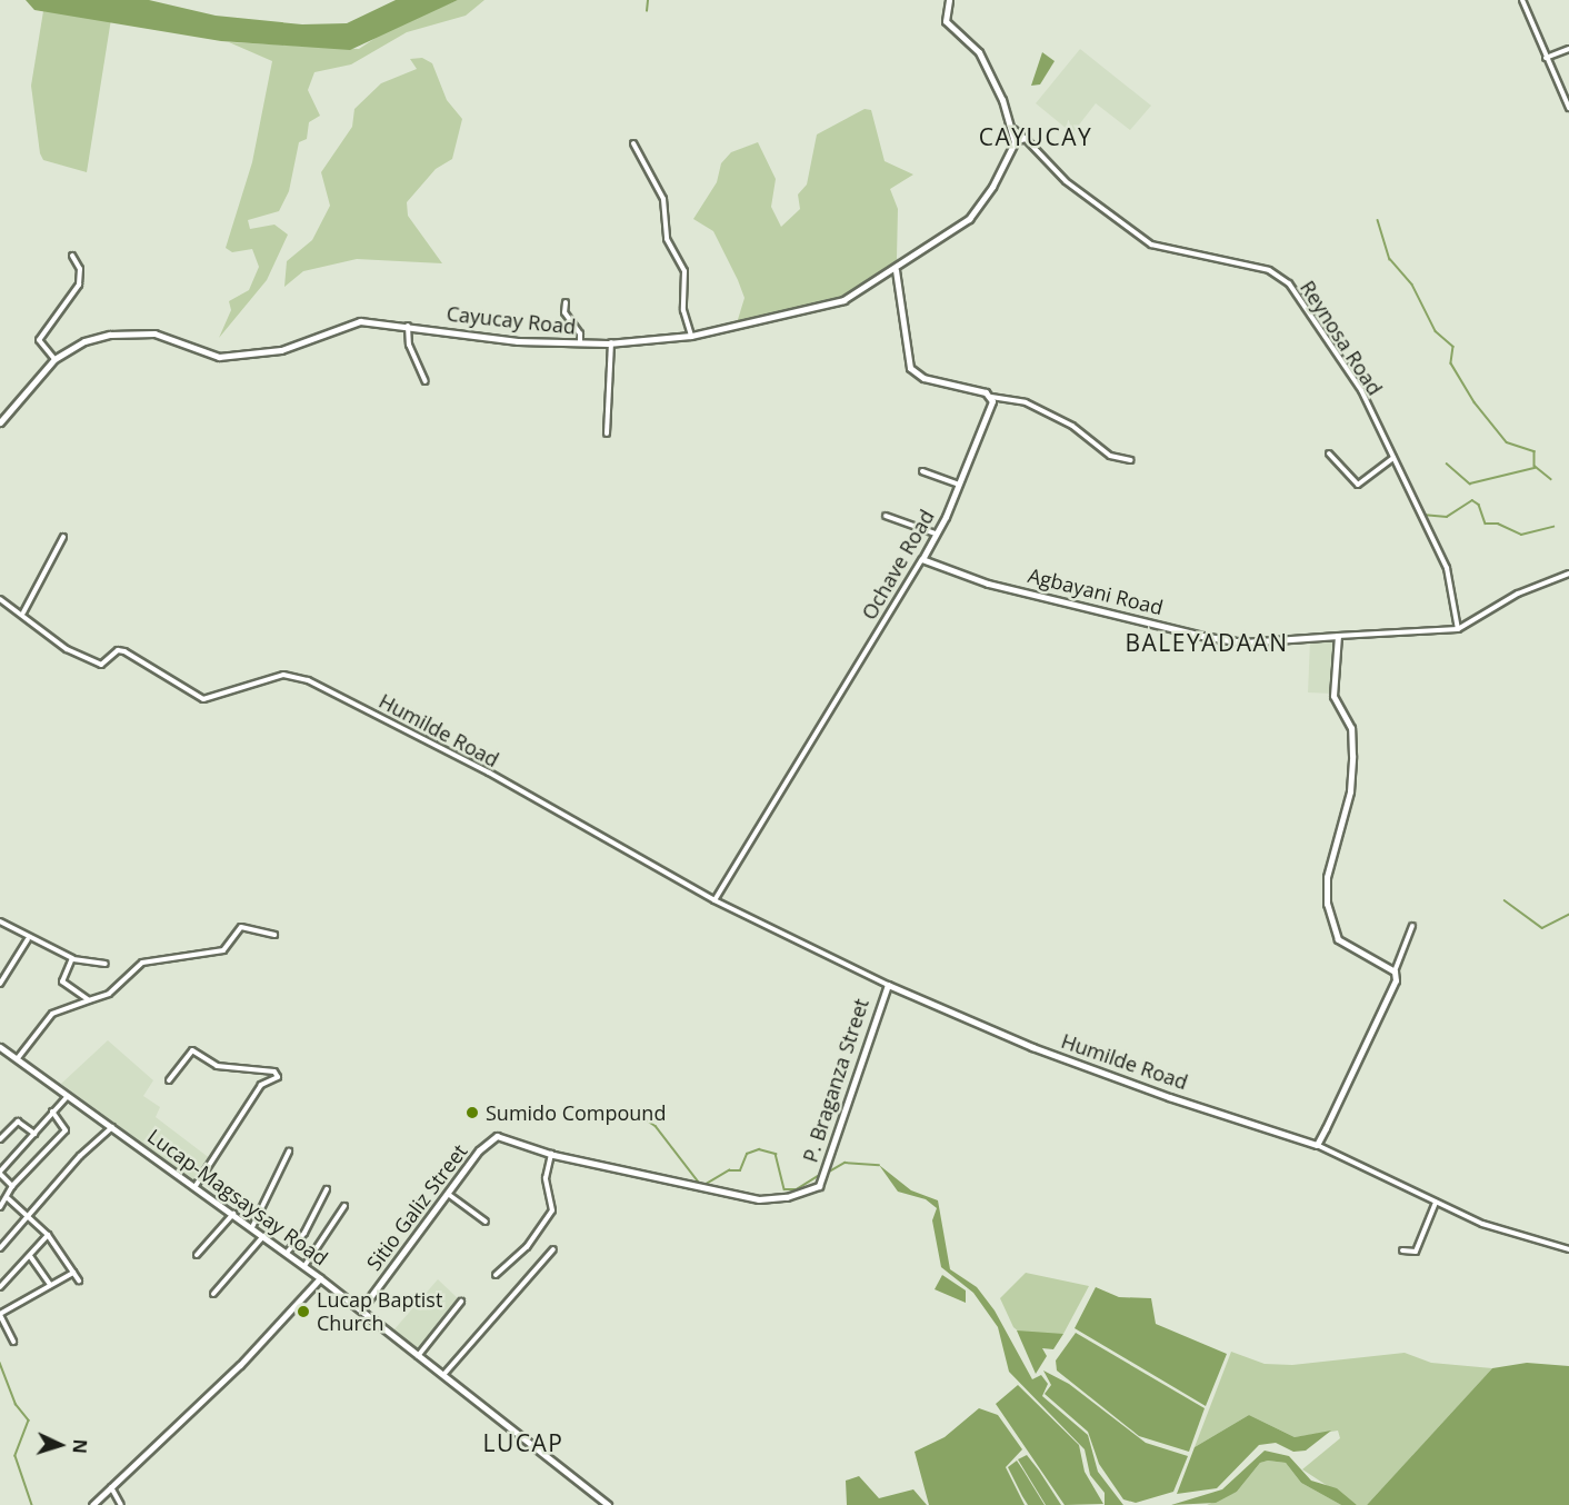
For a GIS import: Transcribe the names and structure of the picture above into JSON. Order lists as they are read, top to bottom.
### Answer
{
  "streets": {
    "street": [
      "Cayucay Road",
      "Reynosa Road",
      "Ochave Road",
      "Agbayani Road",
      "Humilde Road",
      "P. Braganza Street",
      "Lucap-Magsaysay Road",
      "Sitio Galiz Street"
    ]
  },
  "crossings": [
    ["Reynosa Road", "Agbayani Road"],
    ["Ochave Road", "Agbayani Road"],
    ["Ochave Road", "Humilde Road"],
    ["Humilde Road", "P. Braganza Street"],
    ["P. Braganza Street", "Sitio Galiz Street"],
    ["Lucap-Magsaysay Road", "Sitio Galiz Street"]
  ],
  "districts": ["CAYUCAY", "BALEYADAAN", "LUCAP"],
  "places": ["Sumido Compound", "Lucap Baptist Church"],
  "north": "right"
}
